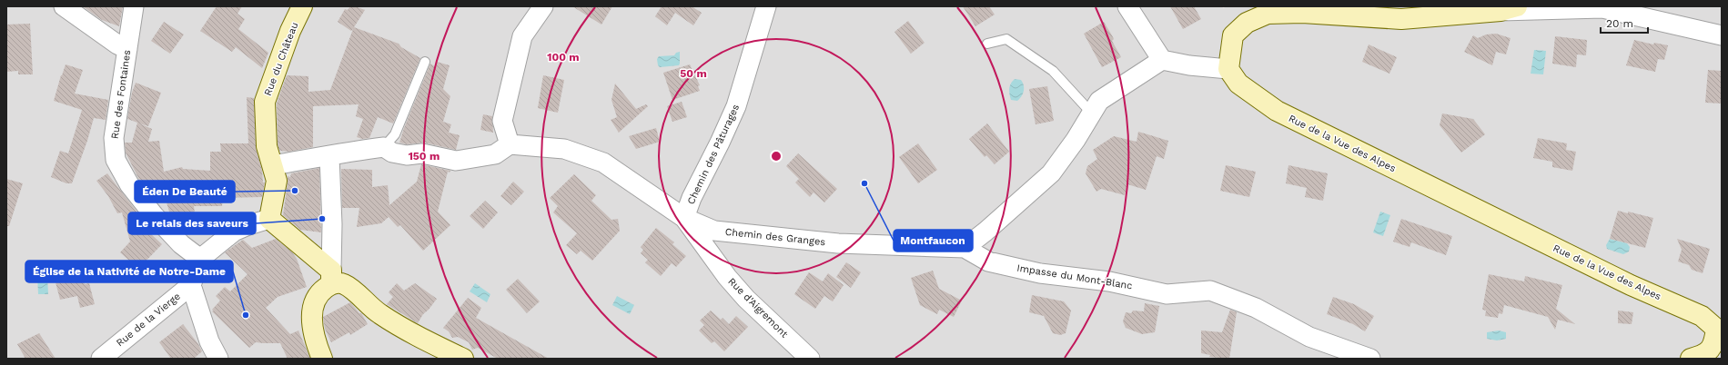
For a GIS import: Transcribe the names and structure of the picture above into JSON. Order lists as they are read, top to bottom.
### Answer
{
  "streets": {
    "street": [
      "Rue du Château",
      "Rue des Fontaines",
      "Rue de la Vue des Alpes",
      "Chemin des Pâturages",
      "Chemin des Granges",
      "Impasse du Mont-Blanc",
      "Rue d'Aigremont",
      "Rue de la Vierge"
    ]
  },
  "crossings": [
    ["Chemin des Pâturages", "Chemin des Granges"],
    ["Chemin des Pâturages", "Rue d'Aigremont"],
    ["Chemin des Granges", "Impasse du Mont-Blanc"],
    ["Chemin des Granges", "Rue d'Aigremont"]
  ],
  "places": [
    "Montfaucon",
    "Éden De Beauté",
    "Le relais des saveurs",
    "Église de la Nativité de Notre-Dame"
  ],
  "scale_bar": "20 m",
  "rings": ["100 m", "50 m", "150 m"]
}
